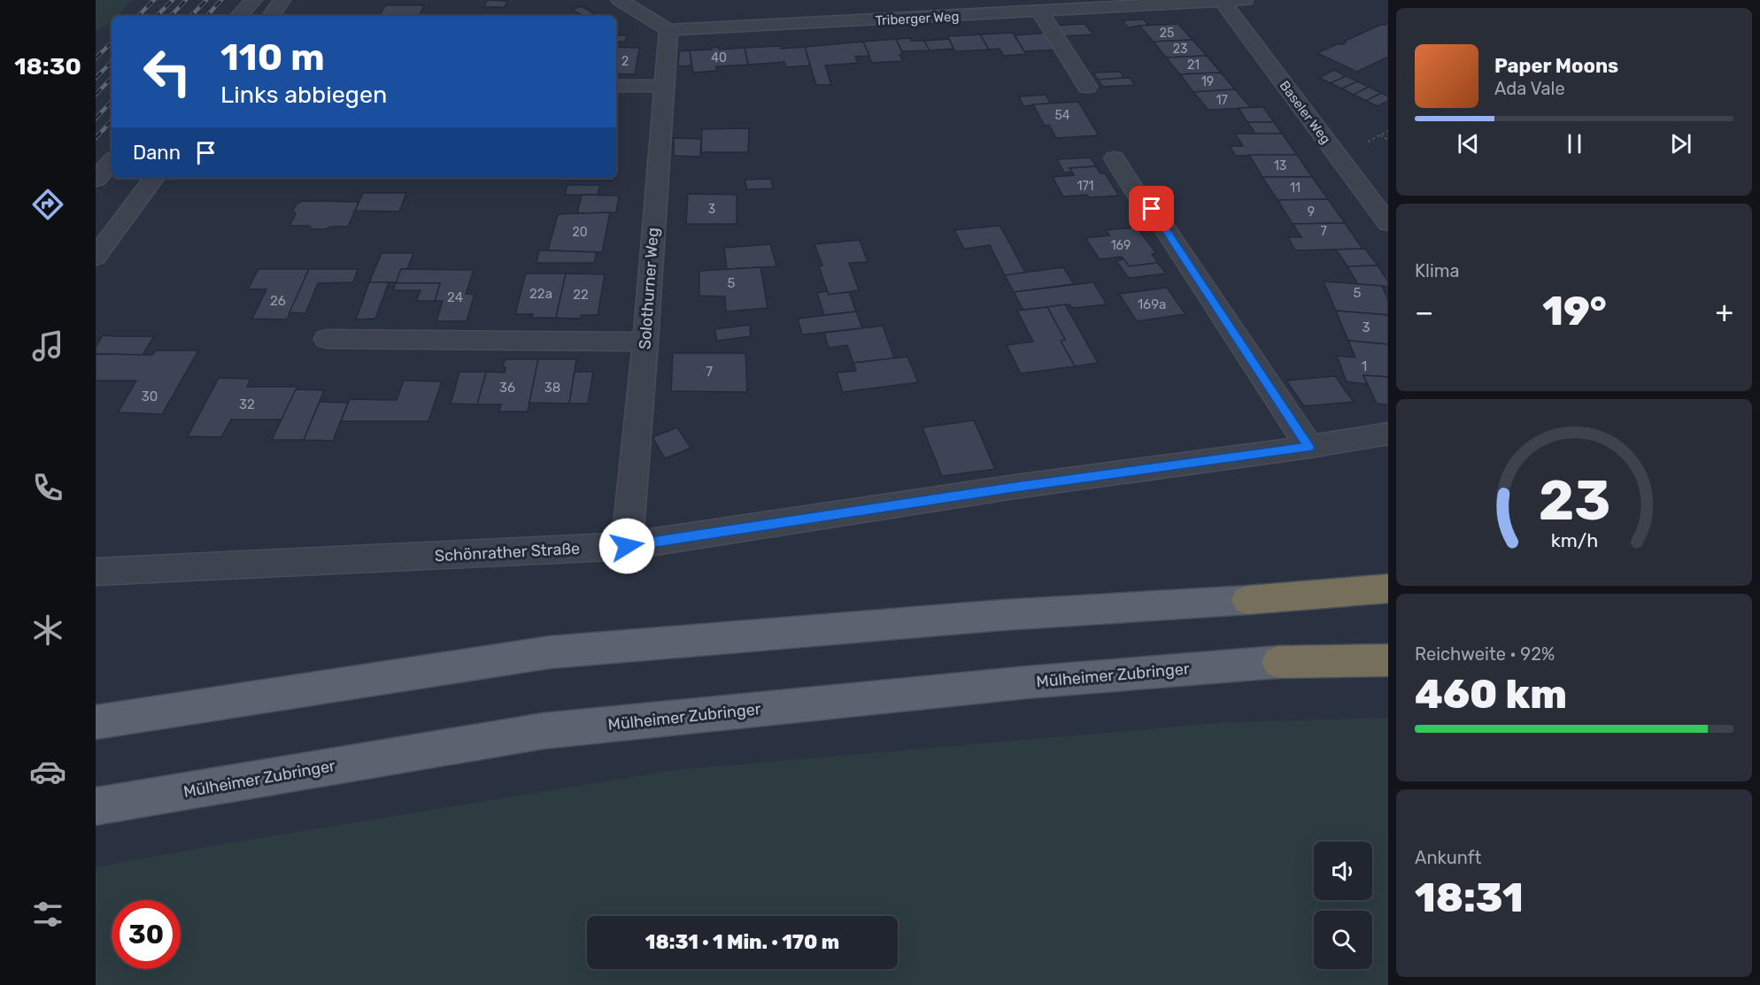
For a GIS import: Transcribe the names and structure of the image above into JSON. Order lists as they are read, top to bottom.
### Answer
{
  "streets": {
    "main road": ["Mülheimer Zubringer"],
    "street": [
      "Triberger Weg",
      "Baseler Weg",
      "Solothurner Weg",
      "Schönrather Straße"
    ]
  },
  "crossings": [
    ["Triberger Weg", "Baseler Weg"],
    ["Triberger Weg", "Solothurner Weg"],
    ["Solothurner Weg", "Schönrather Straße"]
  ],
  "house_numbers": [
    "25",
    "23",
    "40",
    "2",
    "21",
    "19",
    "17",
    "54",
    "13",
    "171",
    "11",
    "3",
    "9",
    "7",
    "20",
    "169",
    "5",
    "5",
    "22a",
    "22",
    "24",
    "26",
    "169a",
    "3",
    "1",
    "7",
    "36",
    "38",
    "30",
    "32"
  ],
  "page": {
    "tabs": "18:30",
    "turn": ["110 m", "Links abbiegen"],
    "song": ["Paper Moons", "Ada Vale"],
    "then": "Dann",
    "tile": [
      "Klima",
      ["Reichweite · 92%", "460 km"],
      ["Ankunft", "18:31"]
    ],
    "heat": ["−", "19°", "+"],
    "limit": "30",
    "trip": "18:31 · 1 Min. · 170 m",
    "gauge": ["23", "km/h"]
  }
}
